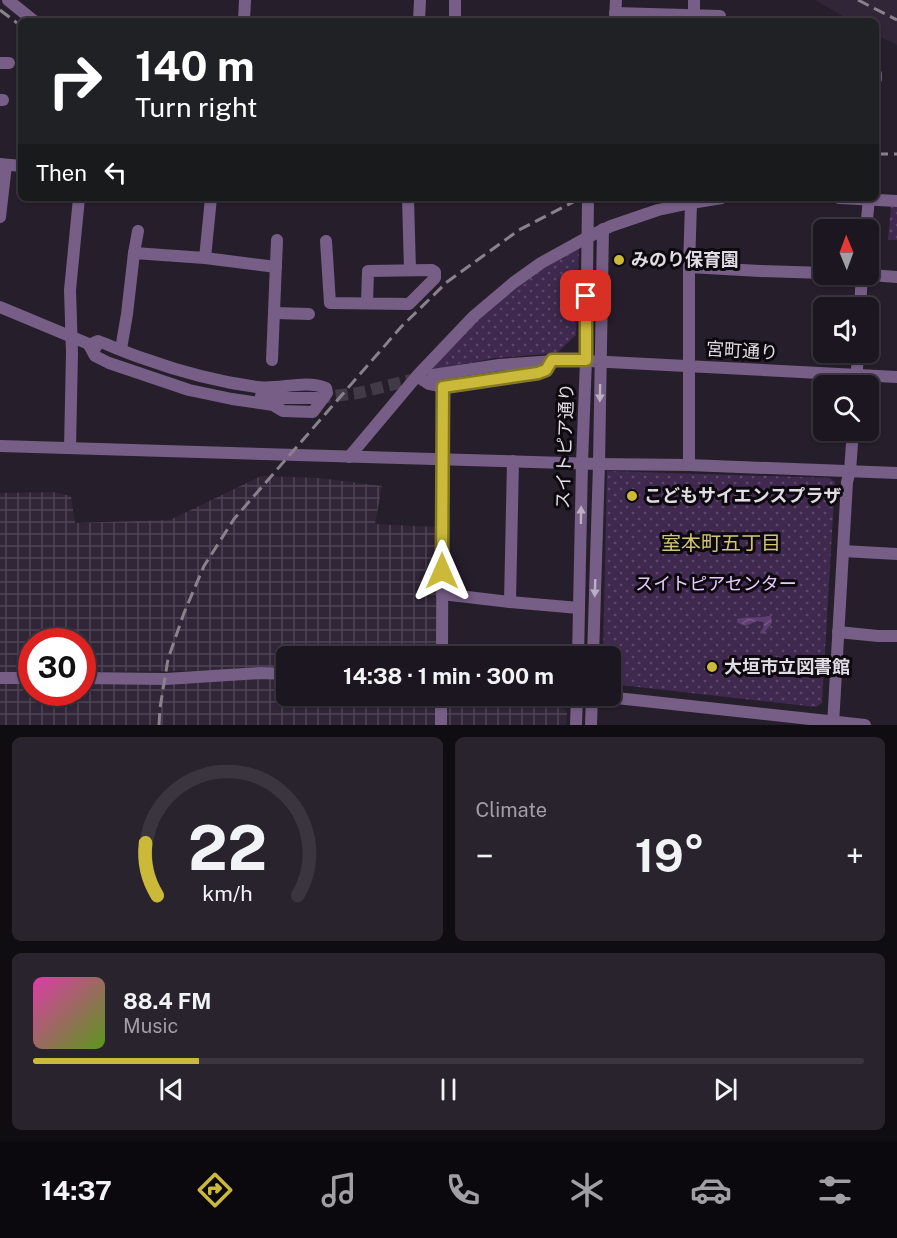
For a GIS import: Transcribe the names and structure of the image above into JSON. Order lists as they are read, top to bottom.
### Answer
{
  "streets": {
    "street": ["宮町通り", "スイトピア通り"]
  },
  "crossings": [
    ["宮町通り", "スイトピア通り"]
  ],
  "districts": ["室本町五丁目"],
  "parks": ["スイトピアセンター"],
  "places": ["みのり保育園", "こどもサイエンスプラザ", "大垣市立図書館"],
  "north": "top",
  "page": {
    "turn": ["140 m", "Turn right"],
    "then": "Then",
    "limit": "30",
    "trip": "14:38 · 1 min · 300 m",
    "tile": "Climate",
    "heat": ["−", "19°", "+"],
    "song": ["88.4 FM", "Music"],
    "tabs": "14:37",
    "gauge": ["22", "km/h"]
  }
}
